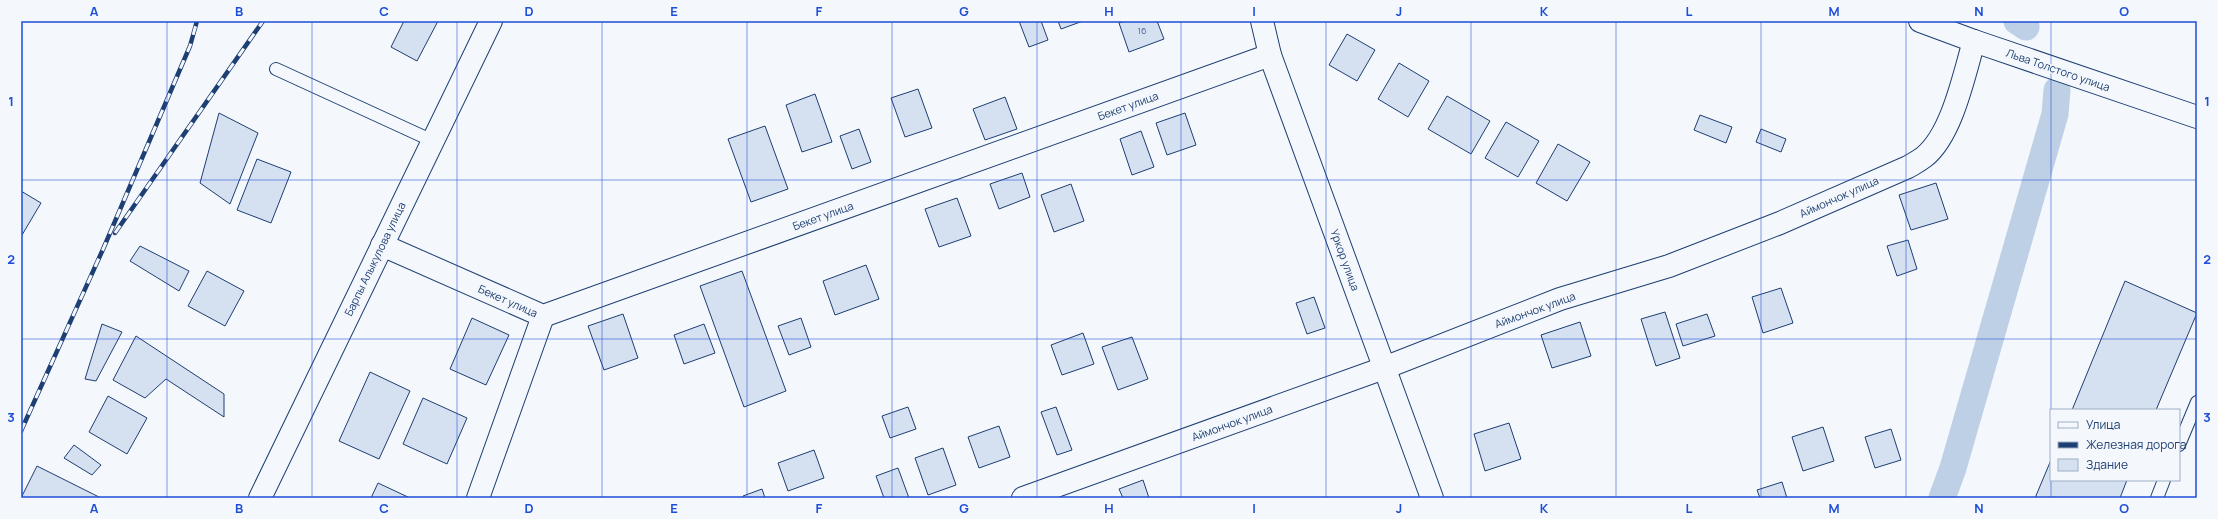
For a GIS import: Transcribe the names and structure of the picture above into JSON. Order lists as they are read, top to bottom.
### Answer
{
  "streets": {
    "street": [
      "Льва Толстого улица",
      "Бекет улица",
      "Аймончок улица",
      "Барпы Алыкулова улица",
      "Уркор улица"
    ]
  },
  "crossings": [
    ["Льва Толстого улица", "Аймончок улица"],
    ["Бекет улица", "Барпы Алыкулова улица"],
    ["Бекет улица", "Уркор улица"],
    ["Аймончок улица", "Уркор улица"]
  ],
  "house_numbers": ["16"],
  "legend": ["Улица", "Железная дорога", "Здание"],
  "grid": {
    "columns": [
      "A",
      "B",
      "C",
      "D",
      "E",
      "F",
      "G",
      "H",
      "I",
      "J",
      "K",
      "L",
      "M",
      "N",
      "O"
    ],
    "rows": ["1", "2", "3"]
  }
}
